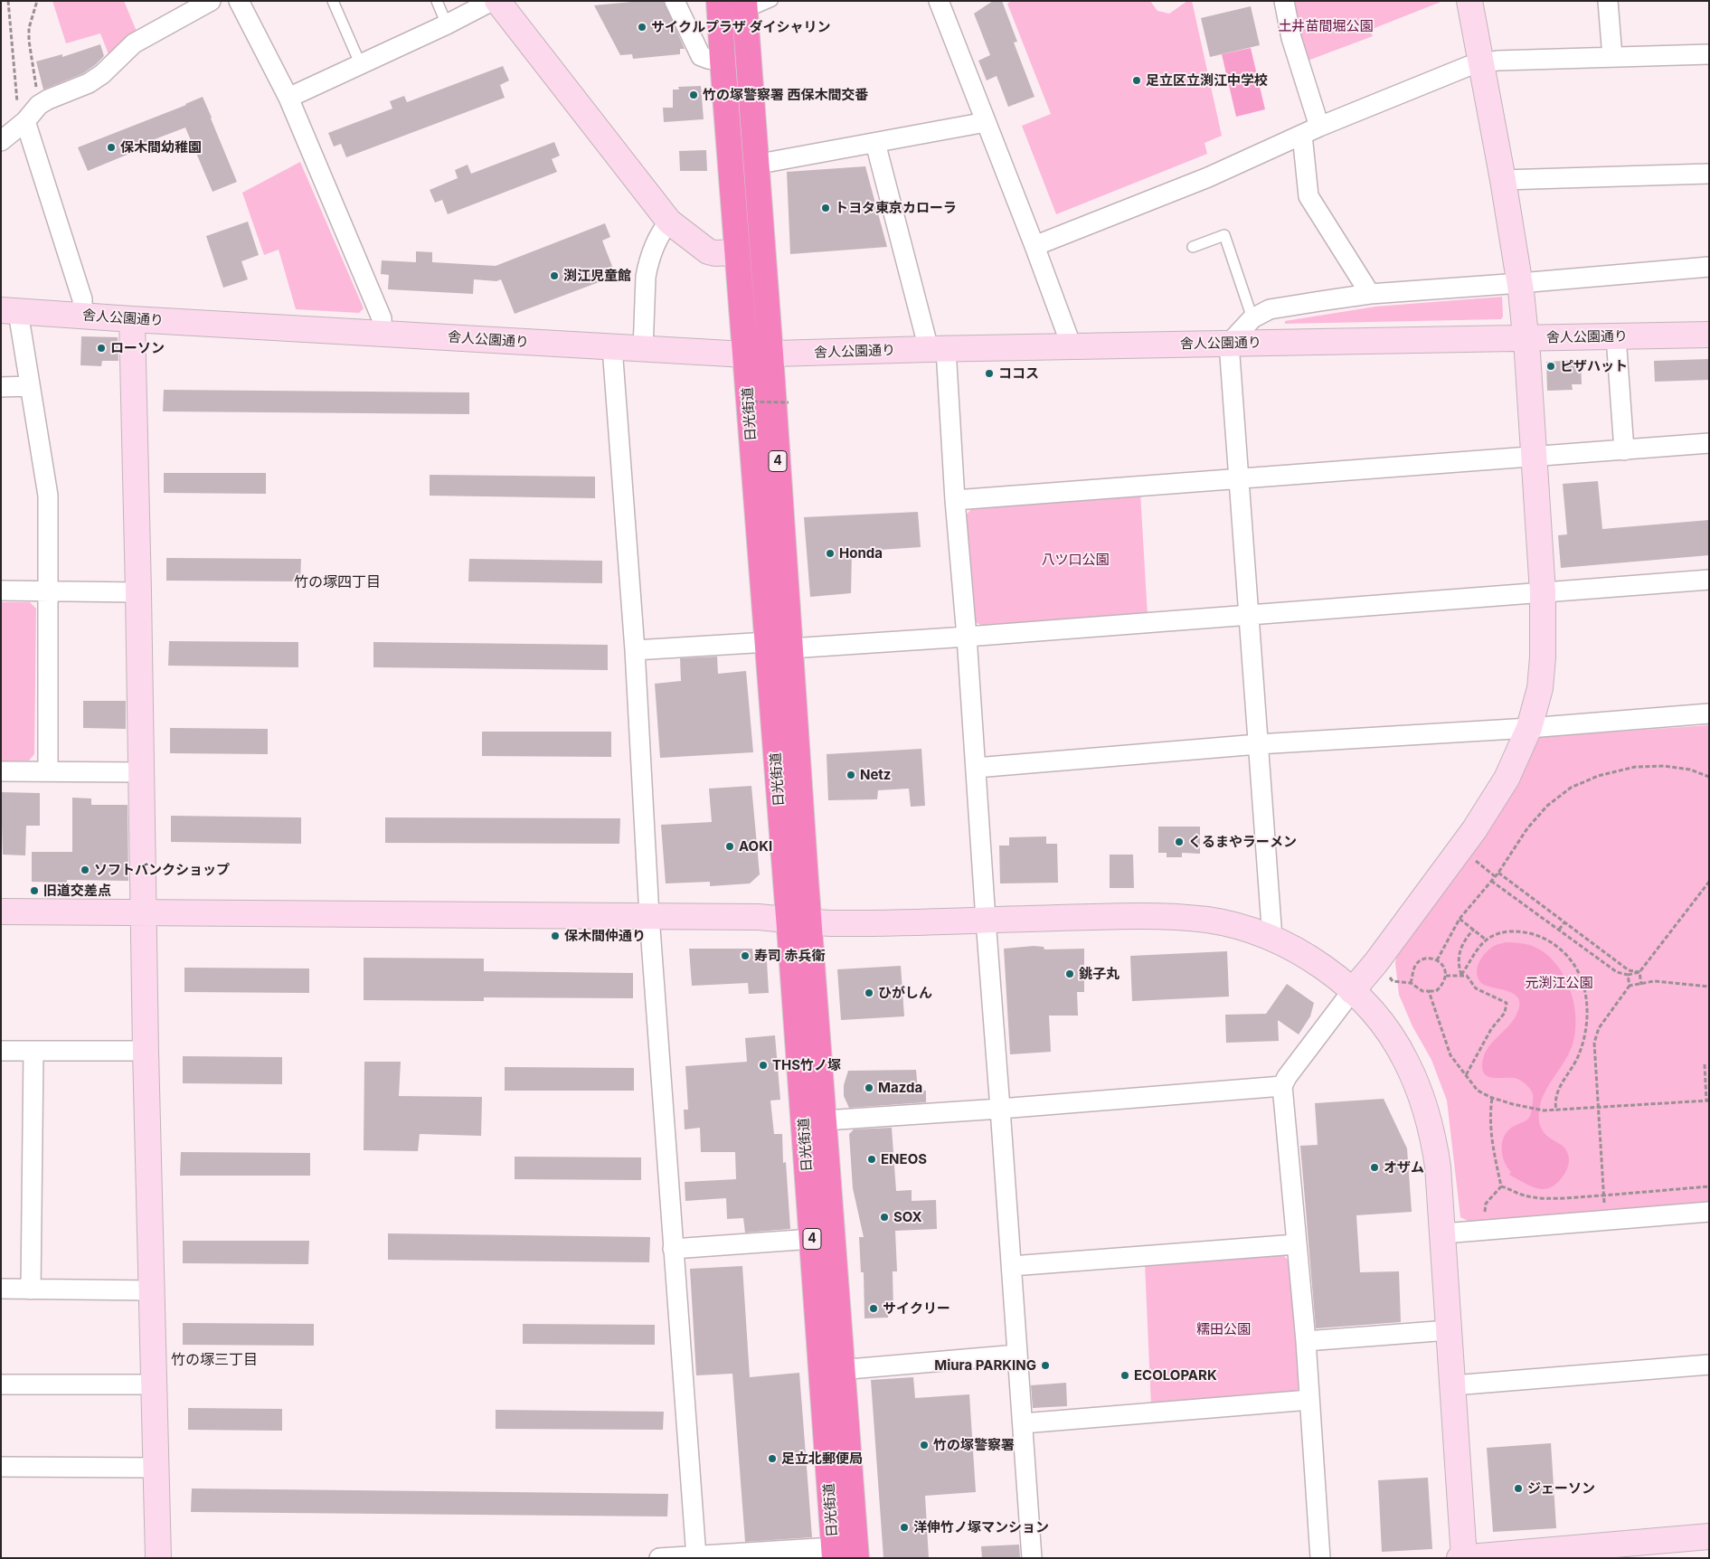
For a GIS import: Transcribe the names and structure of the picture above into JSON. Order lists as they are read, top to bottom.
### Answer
{
  "streets": {
    "highway": ["日光街道", "4"],
    "street": ["舎人公園通り"]
  },
  "crossings": [
    ["舎人公園通り", "日光街道"]
  ],
  "districts": ["竹の塚四丁目", "竹の塚三丁目"],
  "parks": [
    "土井苗間堀公園",
    "八ツ口公園",
    "元渕江公園",
    "糯田公園"
  ],
  "places": [
    "サイクルプラザ ダイシャリン",
    "足立区立渕江中学校",
    "竹の塚警察署 西保木間交番",
    "保木間幼稚園",
    "トヨタ東京カローラ",
    "渕江児童館",
    "ローソン",
    "ピザハット",
    "ココス",
    "Honda",
    "Netz",
    "くるまやラーメン",
    "AOKI",
    "ソフトバンクショップ",
    "旧道交差点",
    "保木間仲通り",
    "寿司 赤兵衛",
    "銚子丸",
    "ひがしん",
    "THS竹ノ塚",
    "Mazda",
    "ENEOS",
    "オザム",
    "SOX",
    "サイクリー",
    "Miura PARKING",
    "ECOLOPARK",
    "竹の塚警察署",
    "足立北郵便局",
    "ジェーソン",
    "洋伸竹ノ塚マンション"
  ]
}
